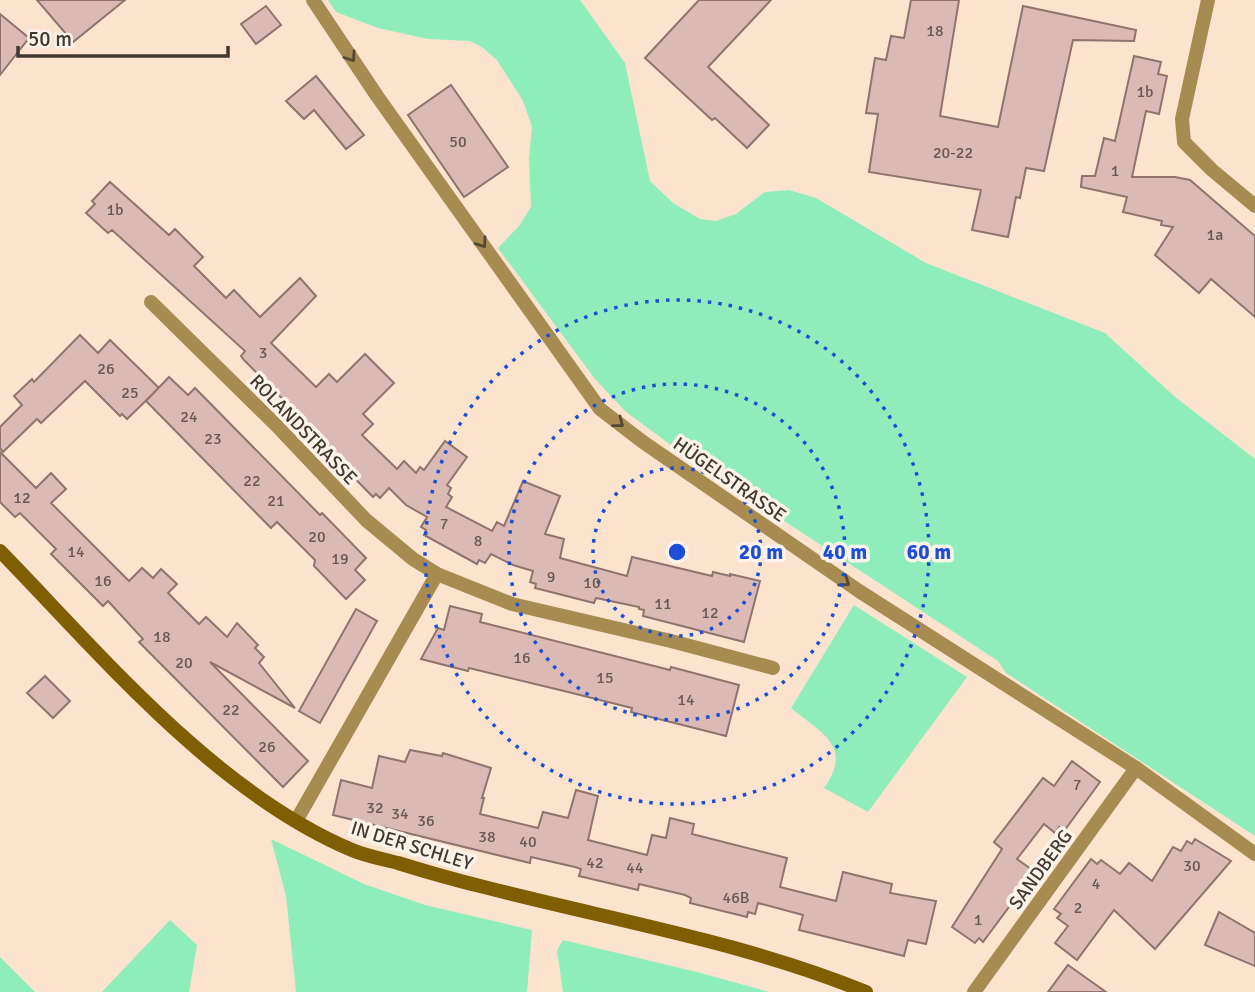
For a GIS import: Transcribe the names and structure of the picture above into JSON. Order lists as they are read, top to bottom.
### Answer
{
  "streets": {
    "street": [
      "ROLANDSTRASSE",
      "HÜGELSTRASSE",
      "IN DER SCHLEY",
      "SANDBERG"
    ]
  },
  "crossings": [
    ["HÜGELSTRASSE", "SANDBERG"]
  ],
  "one_way": ["HÜGELSTRASSE"],
  "house_numbers": [
    "18",
    "1b",
    "50",
    "20-22",
    "1",
    "1b",
    "1a",
    "3",
    "26",
    "25",
    "24",
    "23",
    "22",
    "12",
    "21",
    "7",
    "20",
    "8",
    "14",
    "19",
    "9",
    "16",
    "10",
    "11",
    "12",
    "18",
    "16",
    "20",
    "15",
    "14",
    "22",
    "26",
    "7",
    "32",
    "34",
    "36",
    "38",
    "40",
    "42",
    "30",
    "44",
    "4",
    "46B",
    "2",
    "1"
  ],
  "scale_bar": "50 m",
  "rings": ["20 m", "40 m", "60 m"]
}
